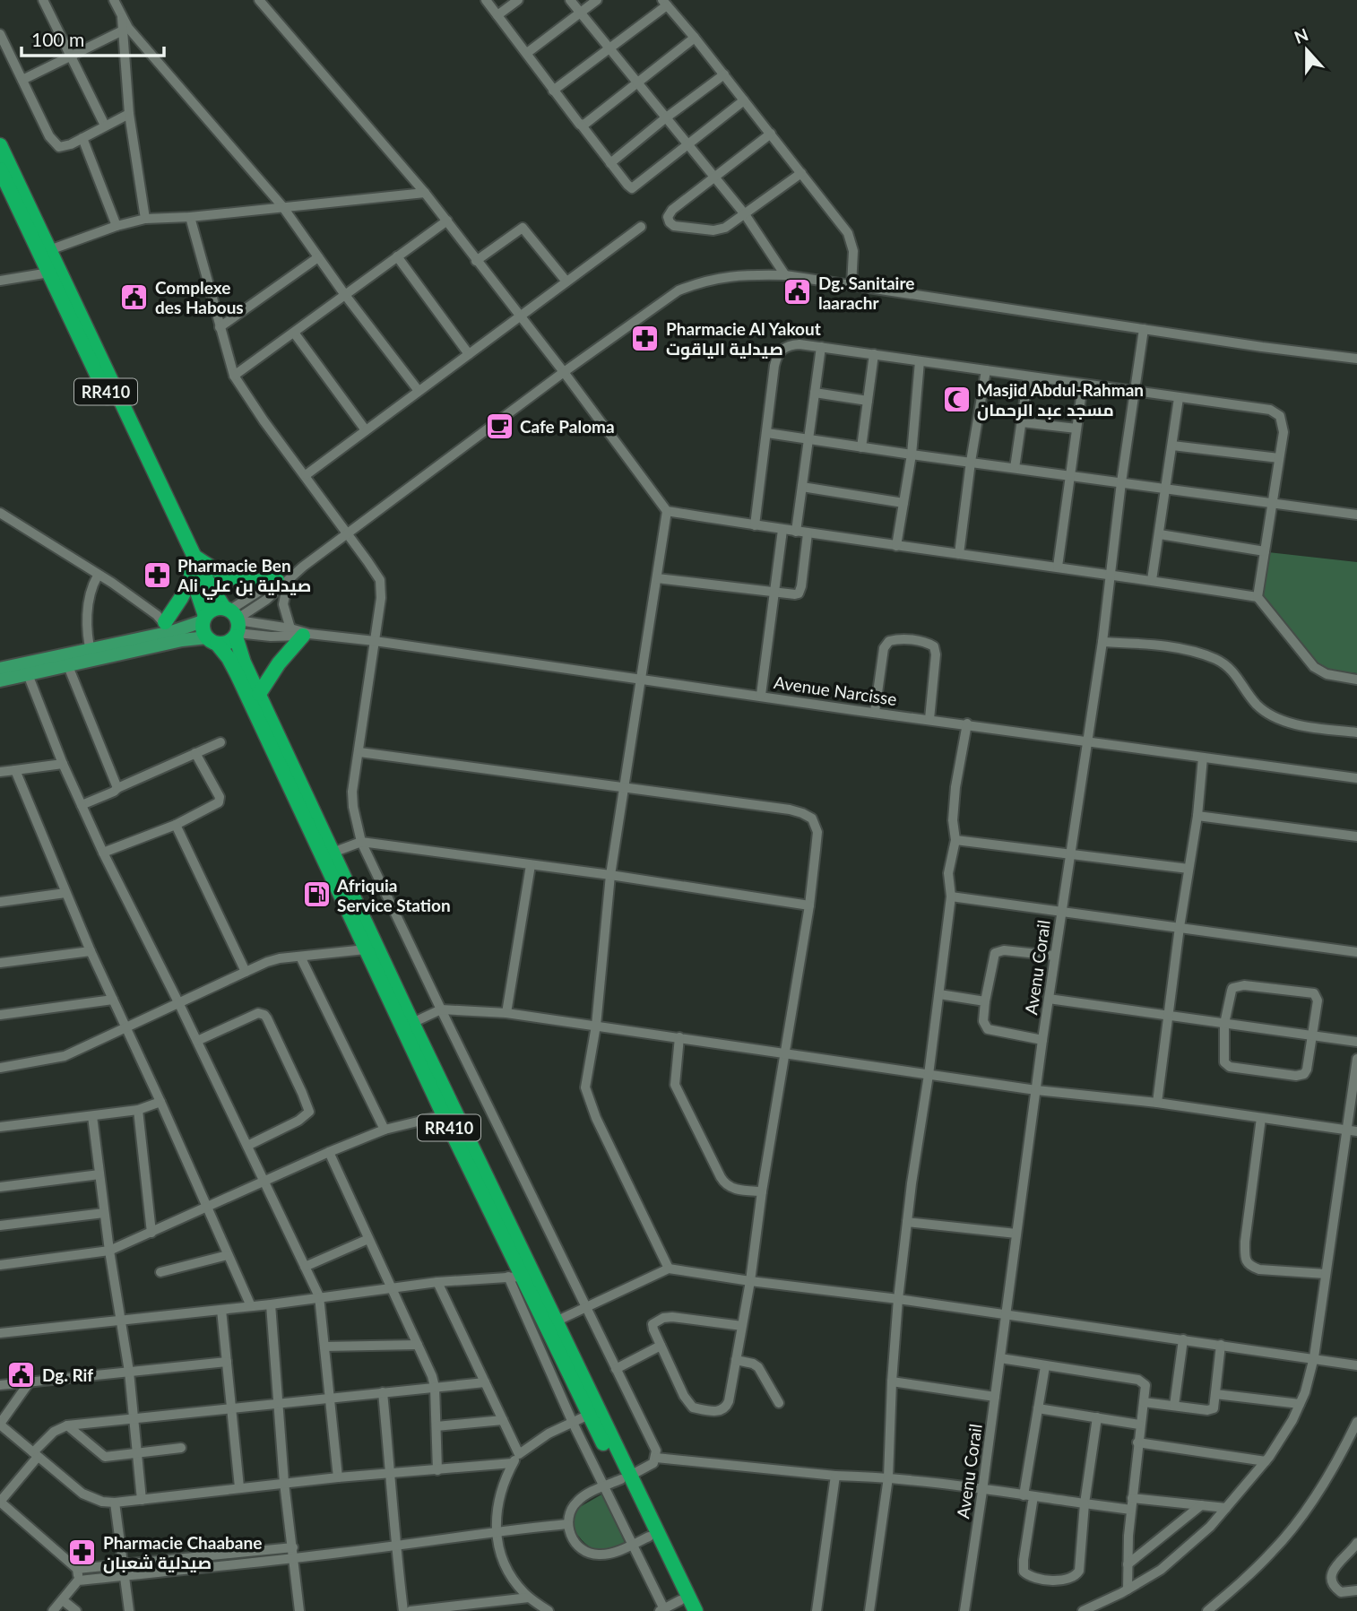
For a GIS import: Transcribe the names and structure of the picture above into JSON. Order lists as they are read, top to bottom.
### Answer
{
  "streets": {
    "highway": ["RR410"],
    "street": ["Avenue Narcisse", "Avenu Corail"]
  },
  "crossings": [
    ["RR410", "Avenue Narcisse"],
    ["Avenue Narcisse", "Avenu Corail"]
  ],
  "places": {
    "public building": ["Dg. Sanitaire laarachr", "Complexe des Habous", "Dg. Rif"],
    "pharmacy": ["Pharmacie Al Yakout صيدلية الياقوت", "Pharmacie Ben Ali صيدلية بن علي", "Pharmacie Chaabane صيدلية شعبان"],
    "mosque": ["Masjid Abdul-Rahman مسجد عبد الرحمان"],
    "cafe": ["Cafe Paloma"],
    "fuel station": ["Afriquia Service Station"]
  },
  "scale_bar": "100 m",
  "north": "top"
}
